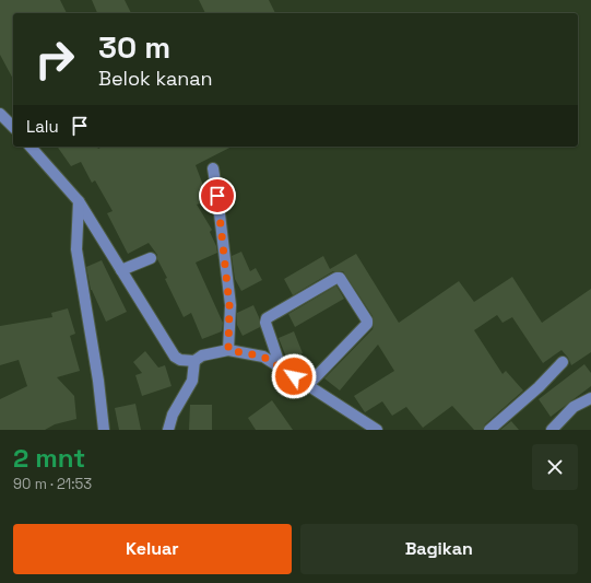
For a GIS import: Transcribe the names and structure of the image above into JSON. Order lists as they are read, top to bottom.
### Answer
{
  "page": {
    "turn": ["30 m", "Belok kanan"],
    "then": "Lalu",
    "heading": ["2 mnt", "90 m · 21:53"],
    "buttons": ["Keluar", "Bagikan"]
  }
}
